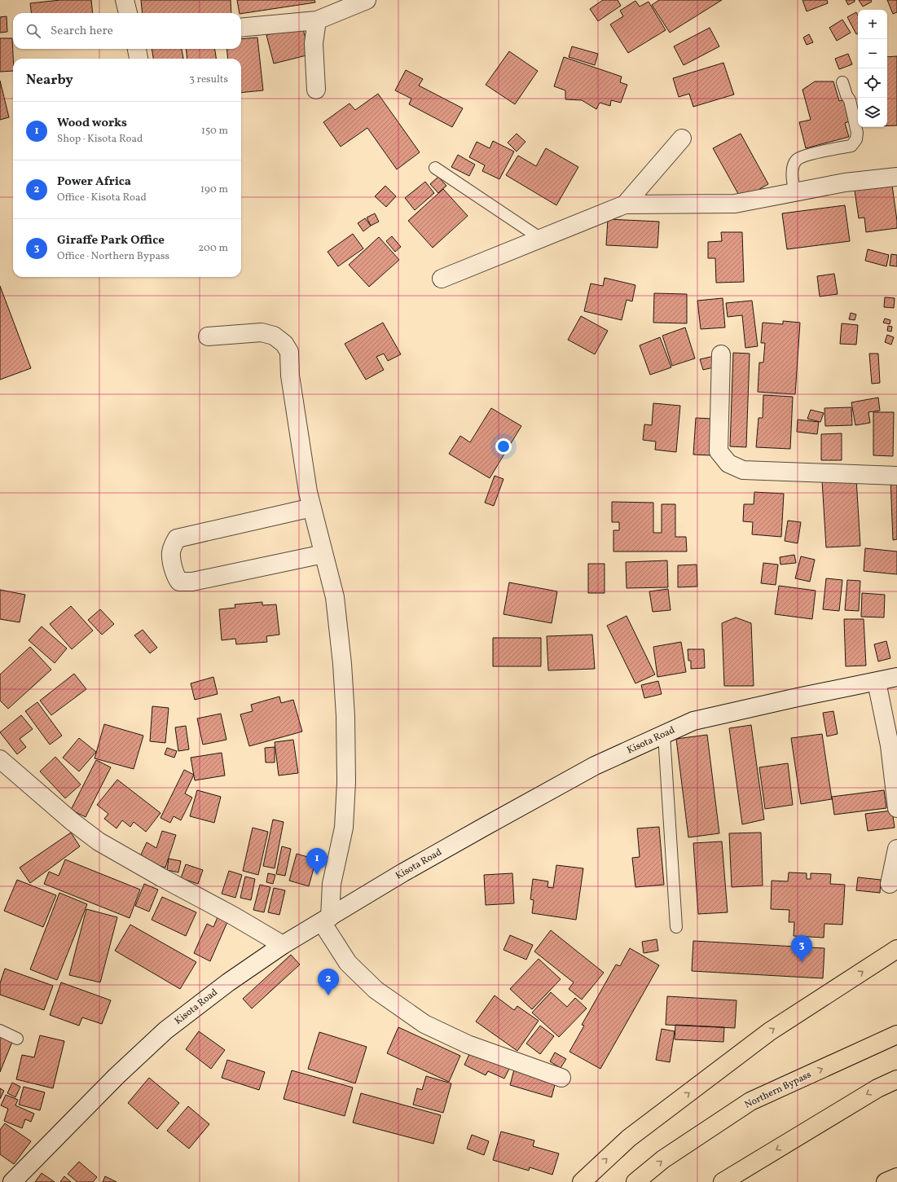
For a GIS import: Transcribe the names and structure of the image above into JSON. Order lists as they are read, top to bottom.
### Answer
{
  "streets": {
    "highway": ["Northern Bypass"],
    "street": ["Kisota Road"]
  },
  "page": {
    "map_buttons": ["+", "−"],
    "search": "Search here",
    "heading": ["Nearby", "3 results"],
    "list": [
      {
        "mark": "1",
        "name": "Wood works",
        "note": "Shop · Kisota Road",
        "value": "150 m"
      },
      {
        "mark": "2",
        "name": "Power Africa",
        "note": "Office · Kisota Road",
        "value": "190 m"
      },
      {
        "mark": "3",
        "name": "Giraffe Park Office",
        "note": "Office · Northern Bypass",
        "value": "200 m"
      }
    ],
    "pins": ["1", "3", "2"]
  }
}
